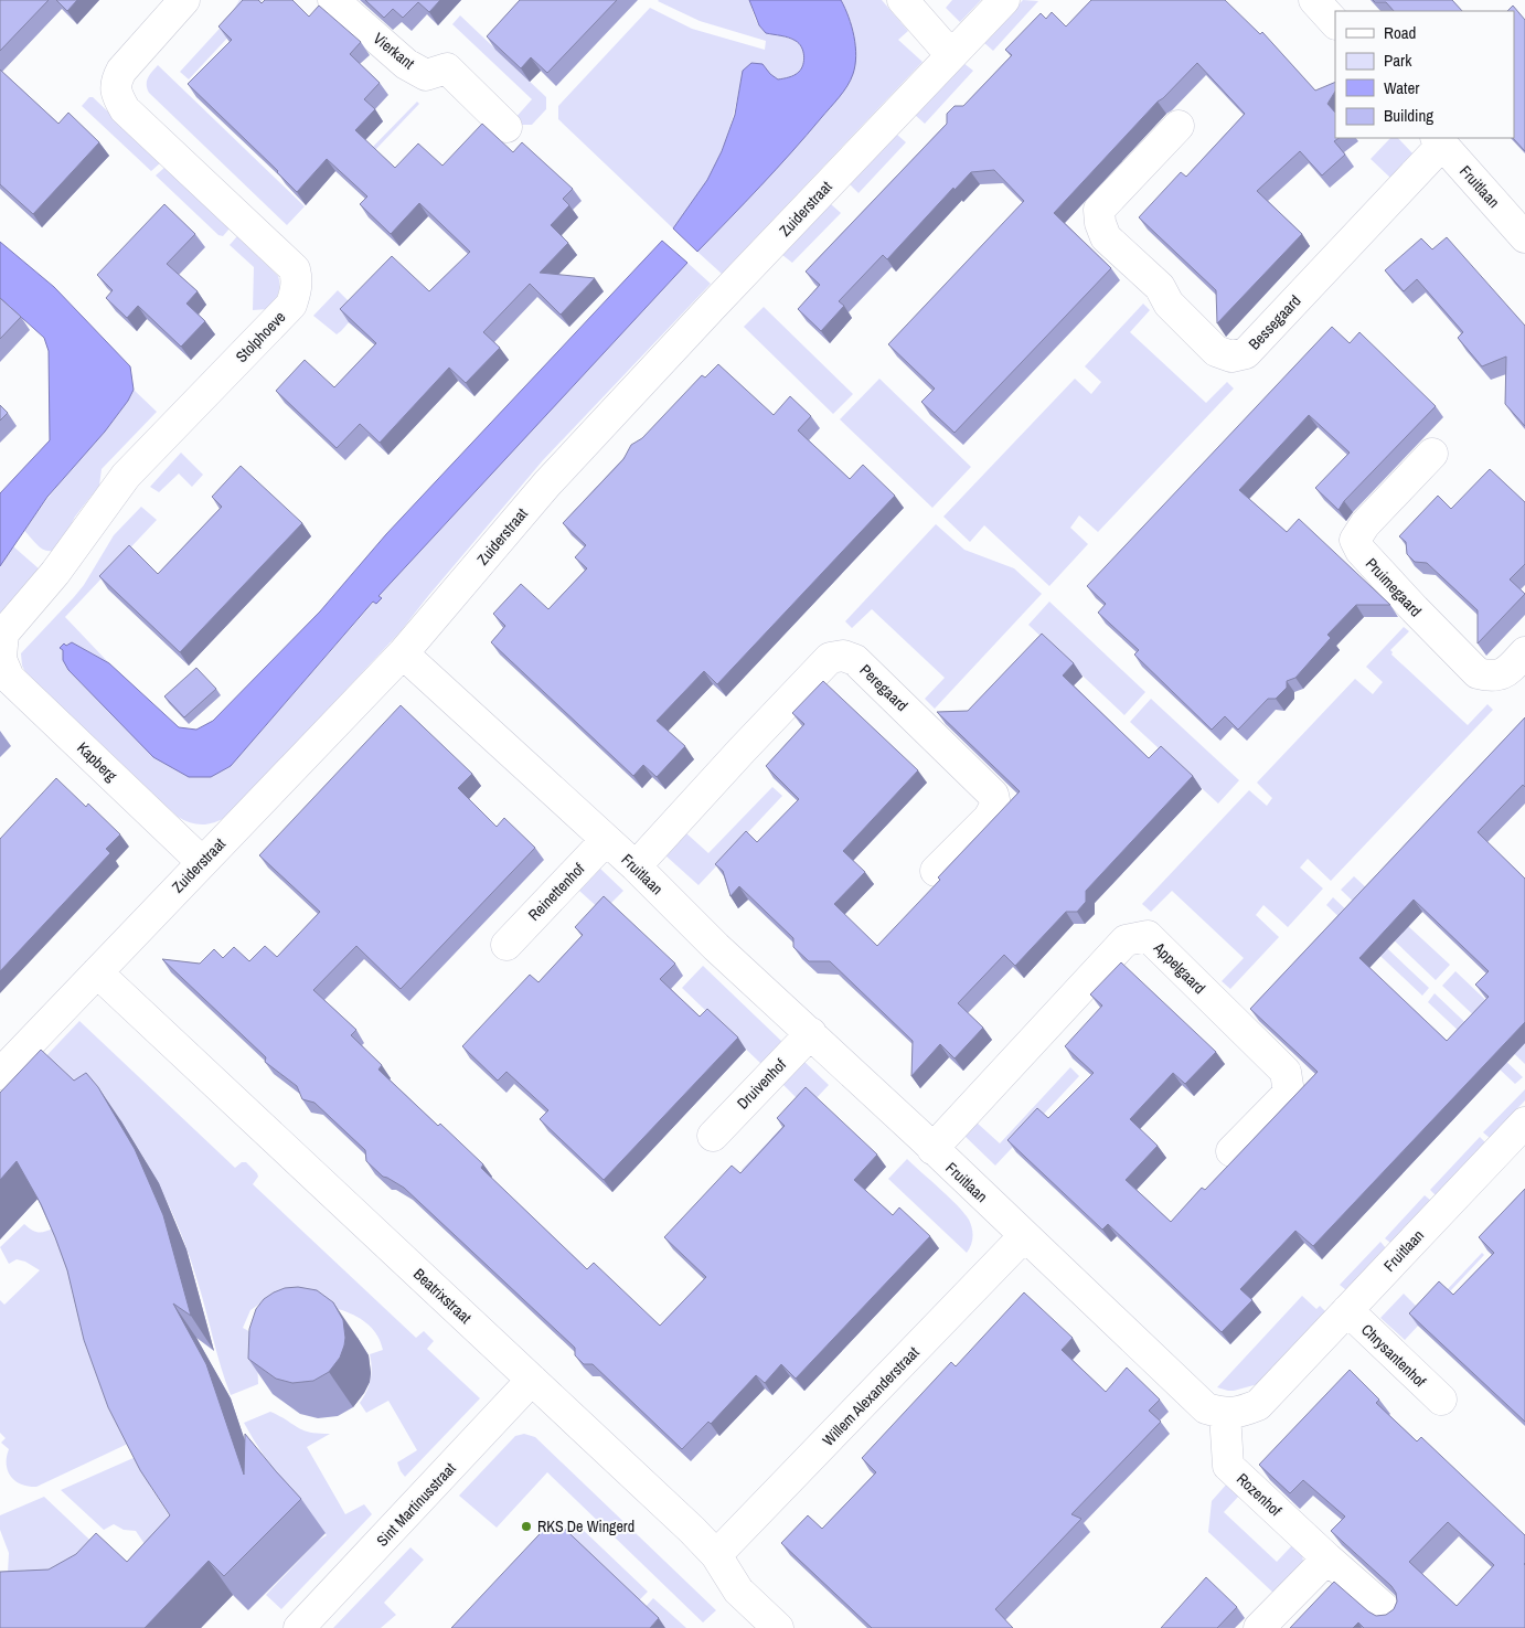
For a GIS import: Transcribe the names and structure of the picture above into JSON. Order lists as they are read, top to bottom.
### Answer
{
  "streets": {
    "street": [
      "Vierkant",
      "Fruitlaan",
      "Zuiderstraat",
      "Bessegaard",
      "Stolphoeve",
      "Pruimegaard",
      "Peregaard",
      "Kapberg",
      "Reinettenhof",
      "Appelgaard",
      "Druivenhof",
      "Beatrixstraat",
      "Chrysantenhof",
      "Willem Alexanderstraat",
      "Rozenhof",
      "Sint Martinusstraat"
    ]
  },
  "crossings": [
    ["Fruitlaan", "Zuiderstraat"],
    ["Fruitlaan", "Bessegaard"],
    ["Fruitlaan", "Peregaard"],
    ["Fruitlaan", "Reinettenhof"],
    ["Fruitlaan", "Appelgaard"],
    ["Fruitlaan", "Druivenhof"],
    ["Fruitlaan", "Chrysantenhof"],
    ["Fruitlaan", "Willem Alexanderstraat"],
    ["Fruitlaan", "Rozenhof"],
    ["Zuiderstraat", "Kapberg"],
    ["Zuiderstraat", "Beatrixstraat"],
    ["Stolphoeve", "Kapberg"],
    ["Beatrixstraat", "Willem Alexanderstraat"],
    ["Beatrixstraat", "Sint Martinusstraat"]
  ],
  "places": ["RKS De Wingerd"],
  "legend": [
    "Road",
    "Park",
    "Water",
    "Building"
  ]
}
